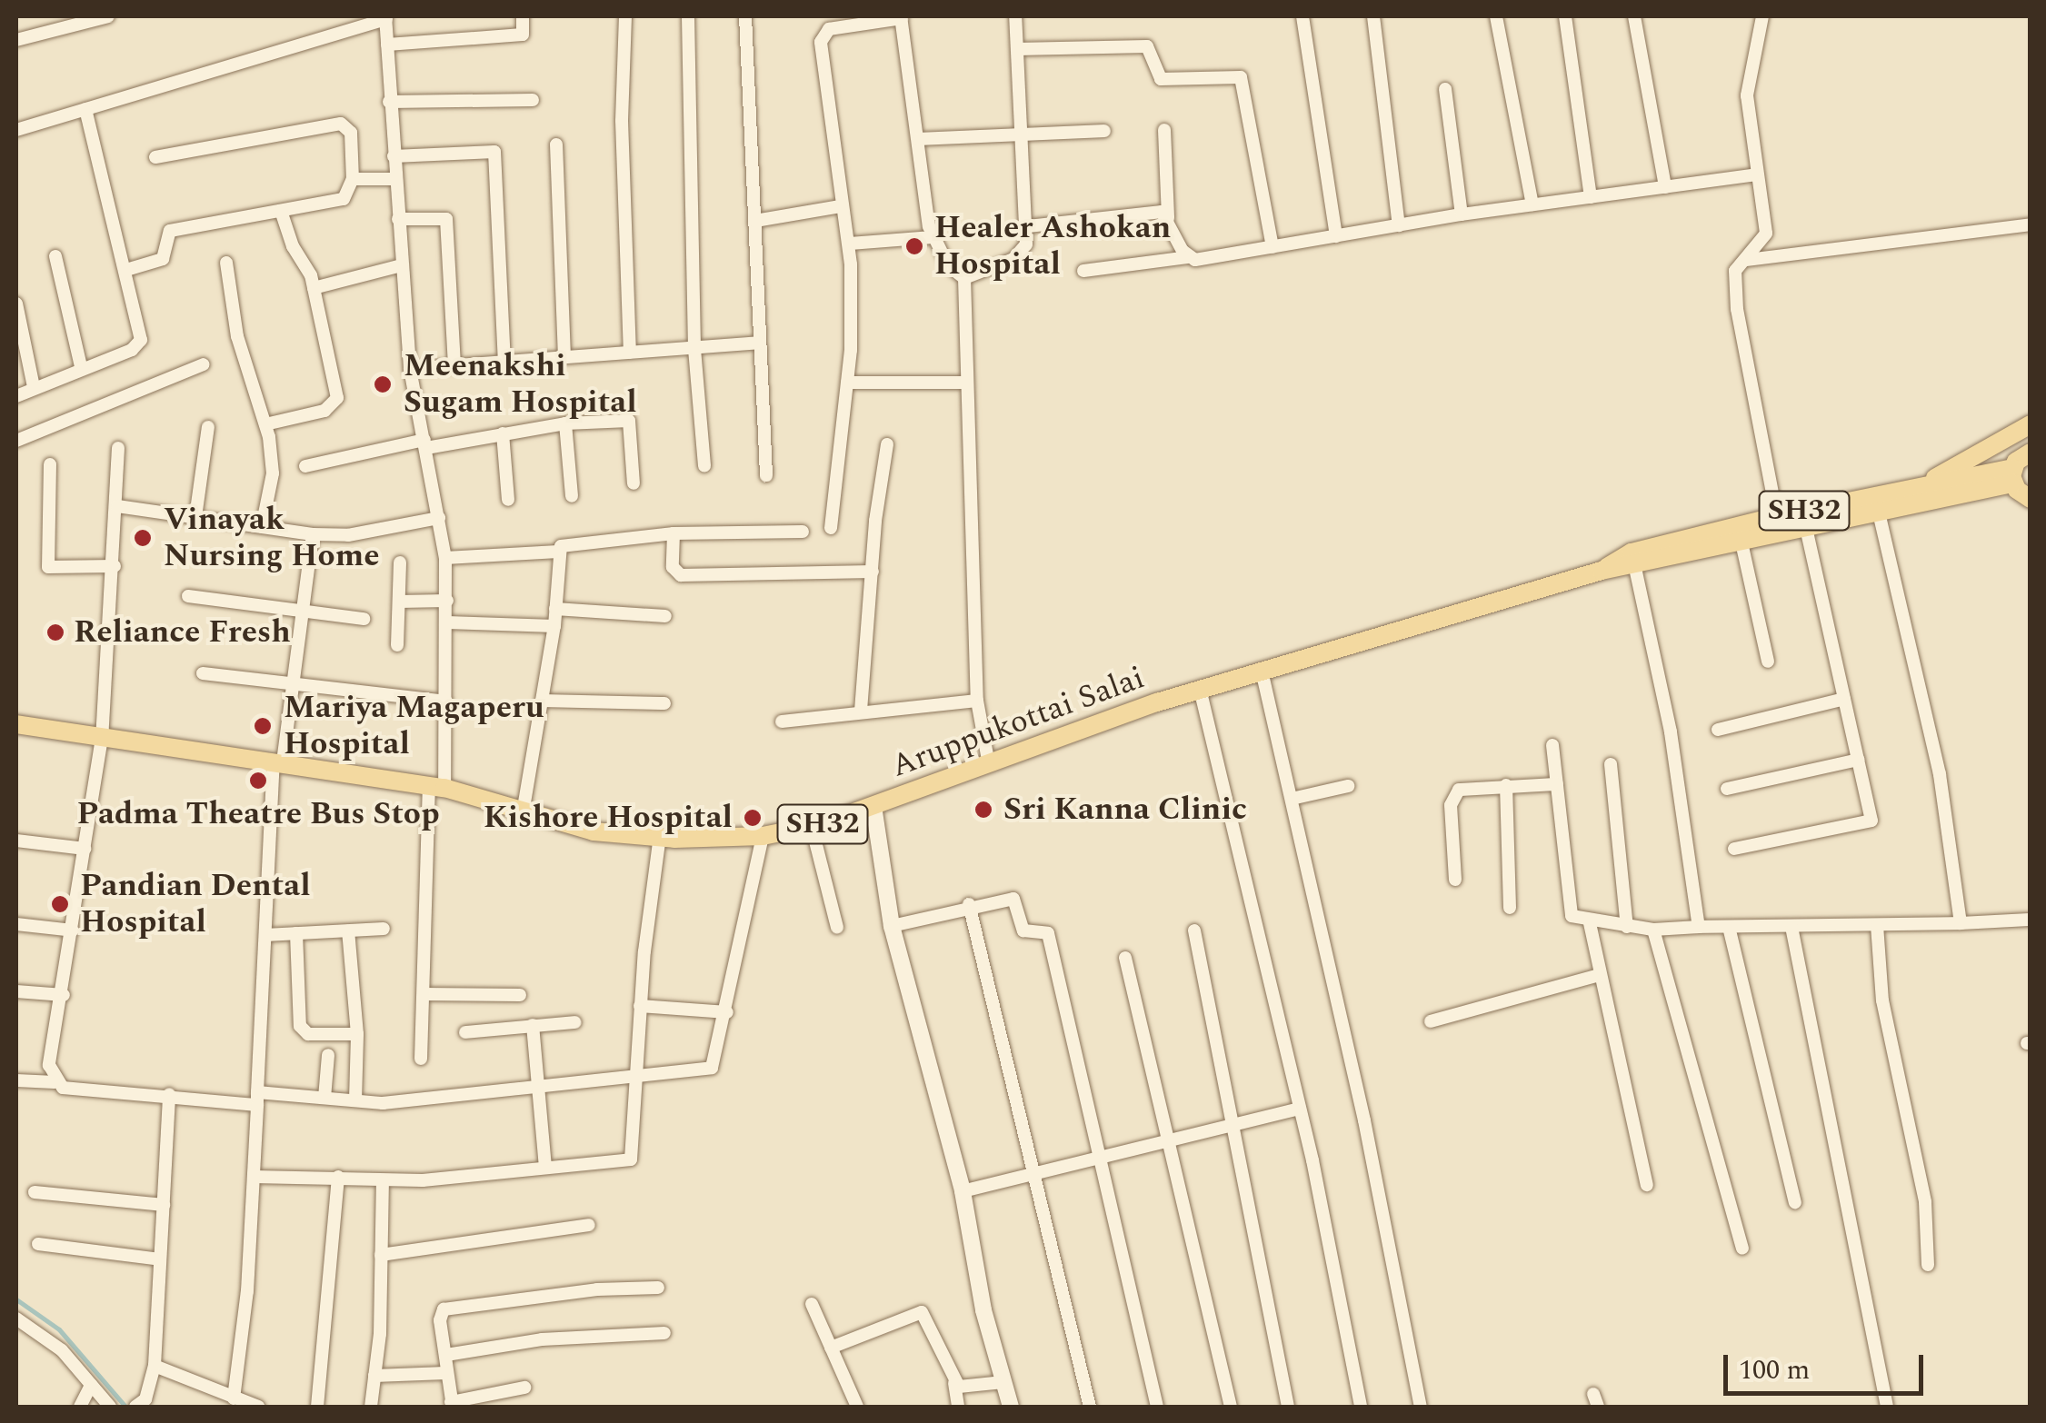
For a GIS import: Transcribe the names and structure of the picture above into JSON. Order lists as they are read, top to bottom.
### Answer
{
  "streets": {
    "main road": ["SH32", "Aruppukottai Salai"]
  },
  "places": [
    "Healer Ashokan Hospital",
    "Meenakshi Sugam Hospital",
    "Vinayak Nursing Home",
    "Reliance Fresh",
    "Mariya Magaperu Hospital",
    "Padma Theatre Bus Stop",
    "Sri Kanna Clinic",
    "Kishore Hospital",
    "Pandian Dental Hospital"
  ],
  "scale_bar": "100 m"
}
